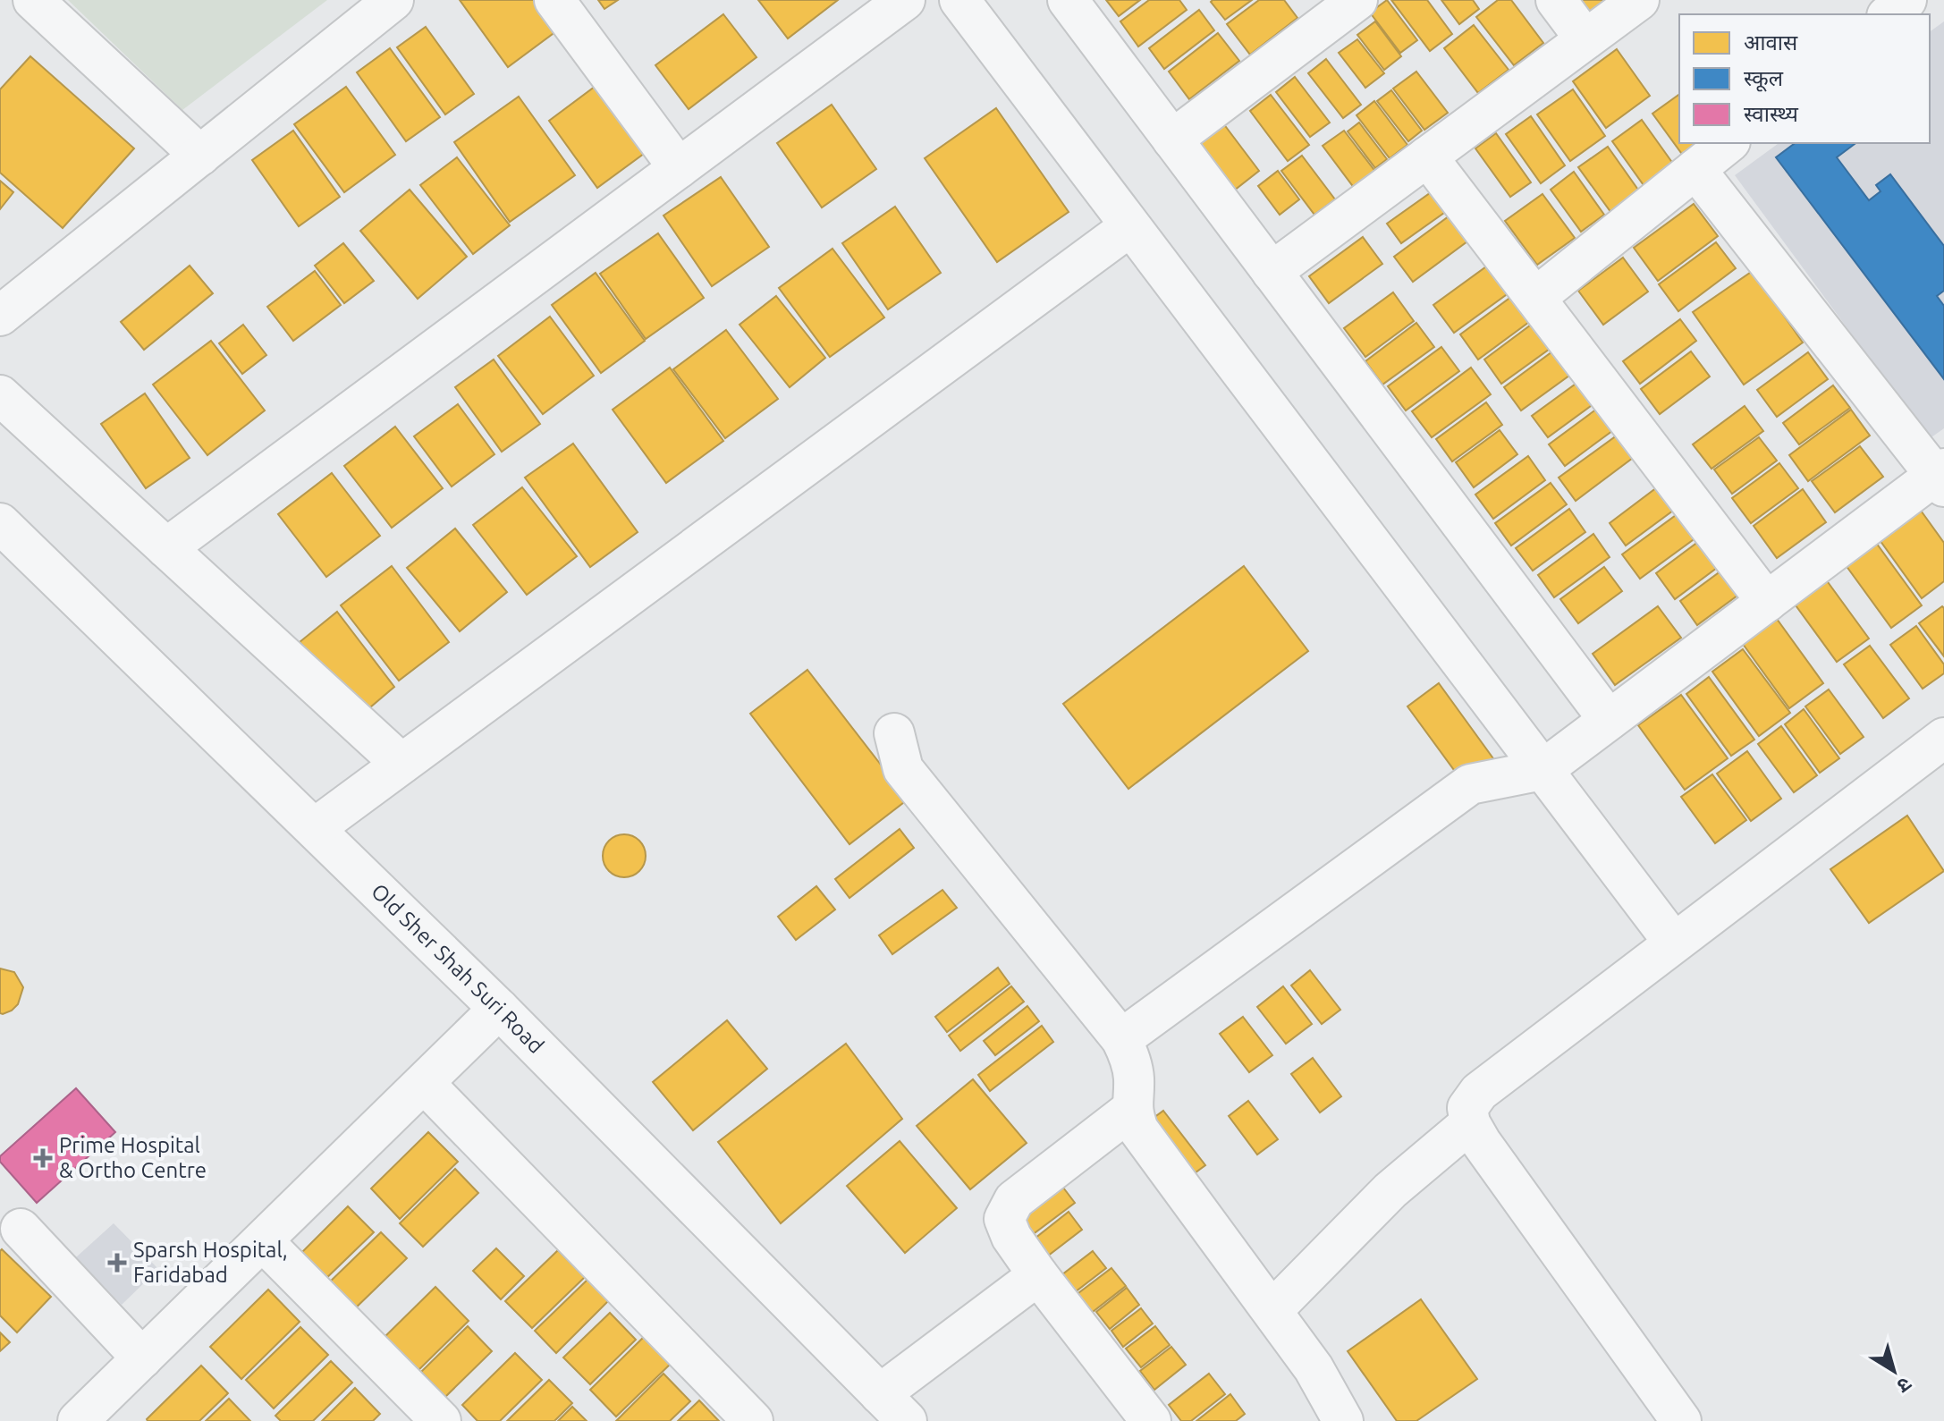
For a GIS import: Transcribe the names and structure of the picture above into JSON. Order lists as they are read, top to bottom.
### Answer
{
  "streets": {
    "street": ["Old Sher Shah Suri Road"]
  },
  "places": {
    "health": ["Prime Hospital & Ortho Centre", "Sparsh Hospital, Faridabad"]
  },
  "legend": ["आवास", "स्कूल", "स्वास्थ्य"],
  "north": "bottom right"
}
